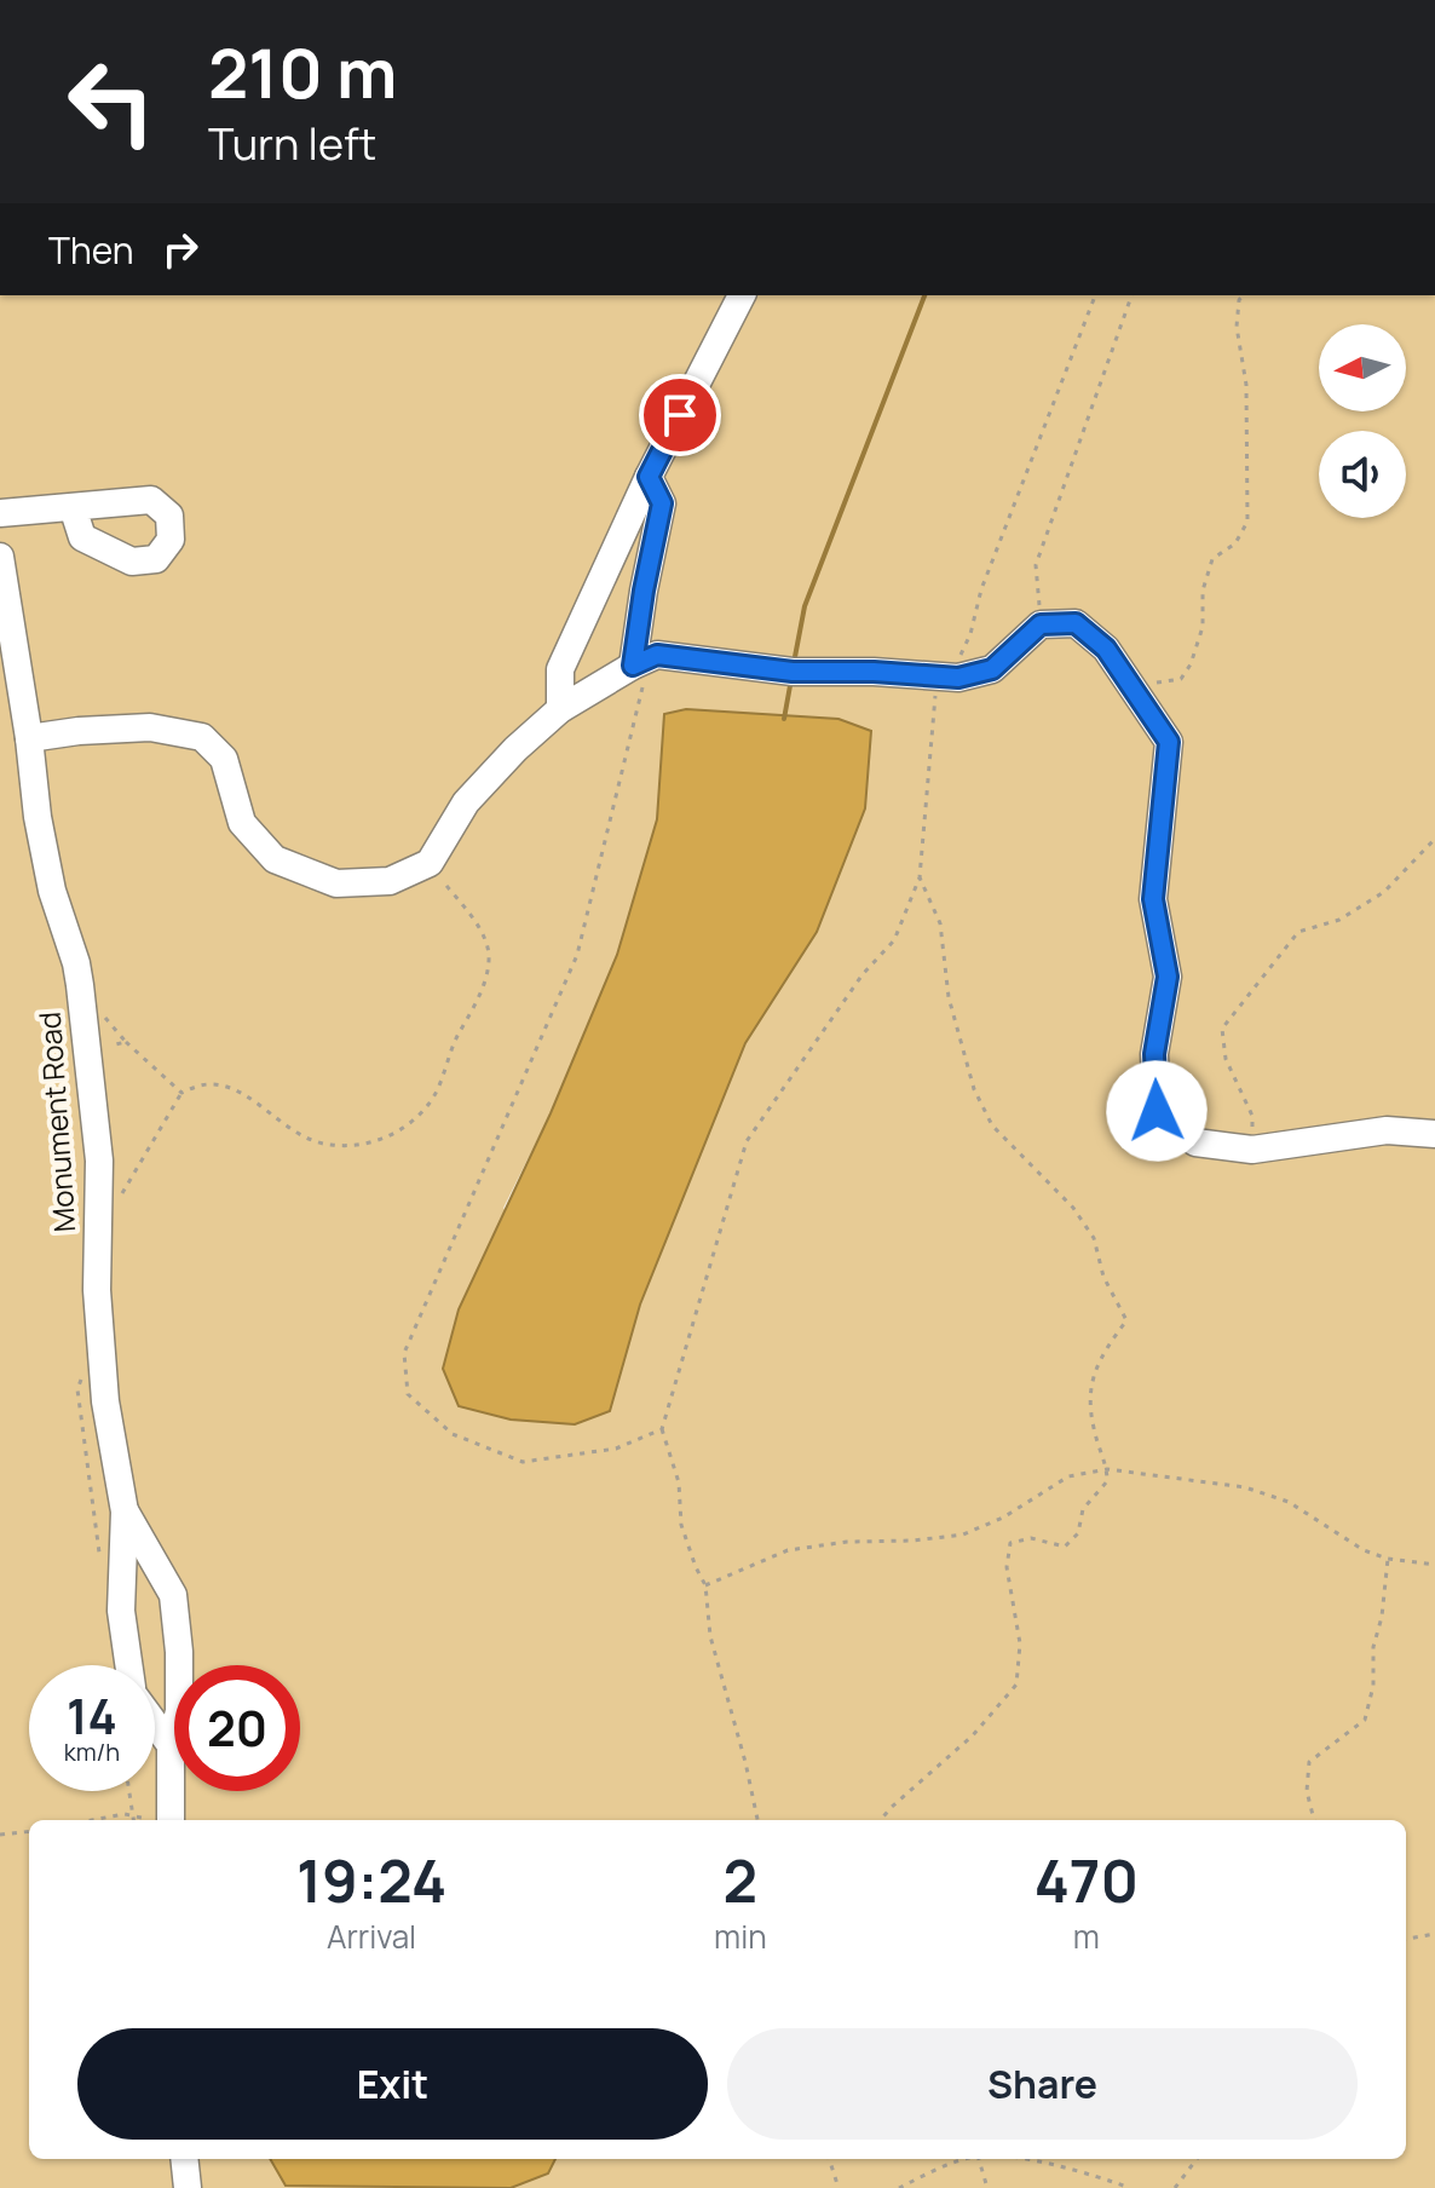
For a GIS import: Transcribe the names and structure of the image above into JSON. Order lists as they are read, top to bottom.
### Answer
{
  "streets": {
    "street": ["Monument Road"]
  },
  "north": "left",
  "page": {
    "turn": ["210 m", "Turn left"],
    "then": "Then",
    "speed": "14 km/h",
    "limit": "20",
    "eta": [
      "19:24",
      "Arrival",
      "2",
      "min",
      "470",
      "m"
    ],
    "buttons": ["Exit", "Share"]
  }
}
